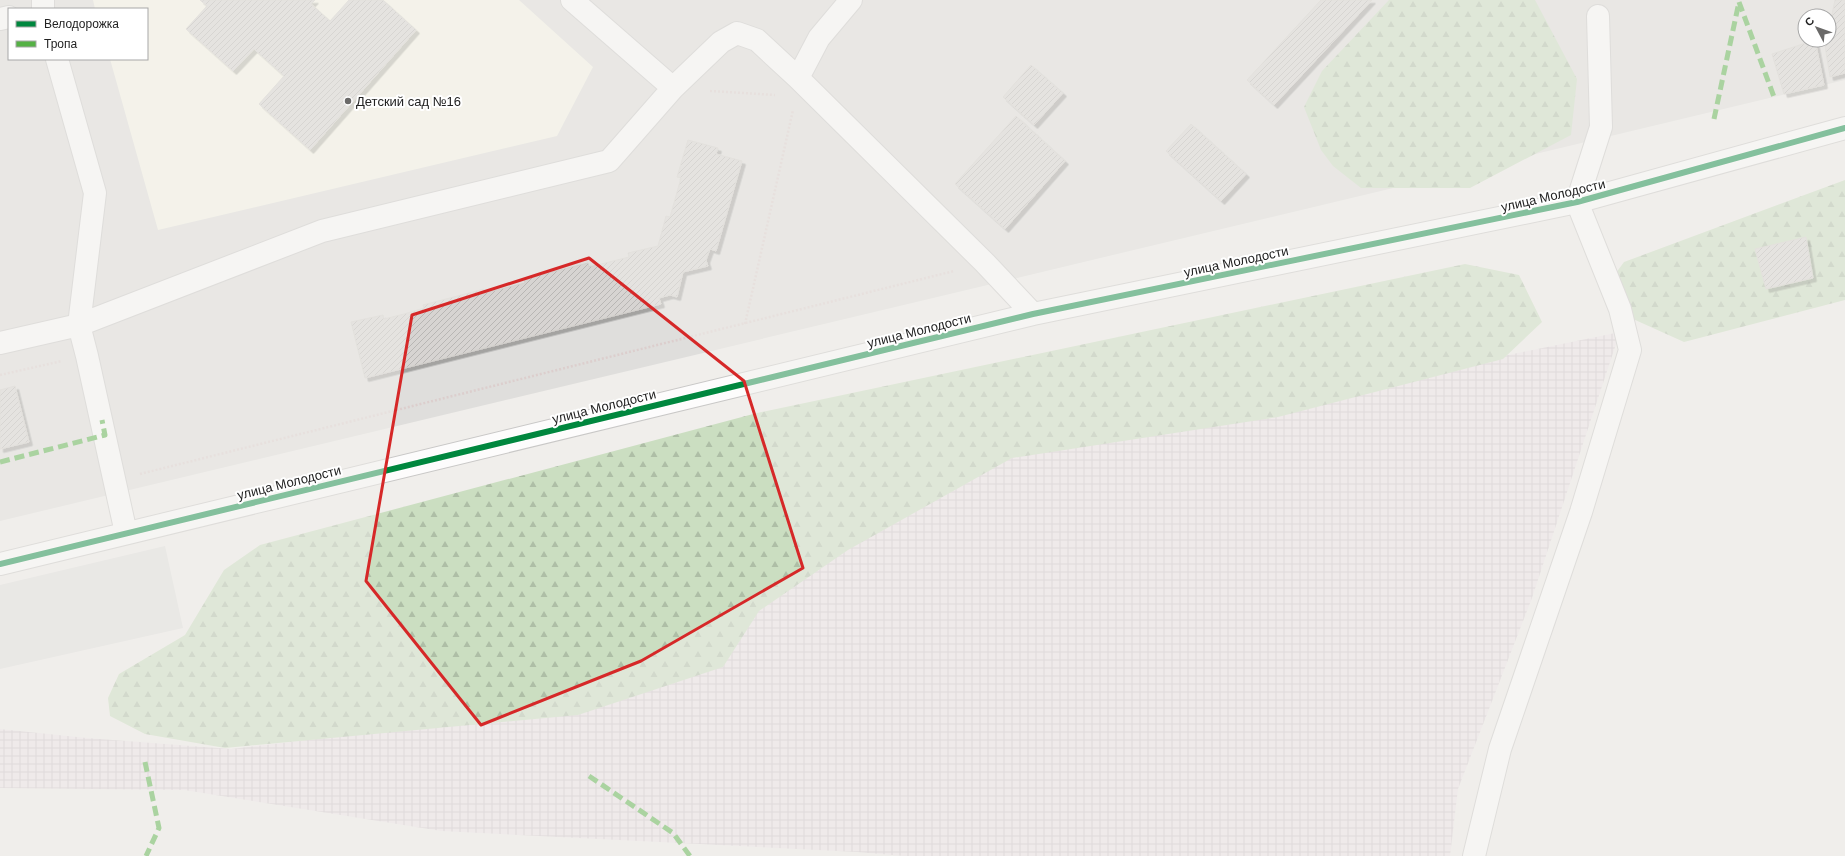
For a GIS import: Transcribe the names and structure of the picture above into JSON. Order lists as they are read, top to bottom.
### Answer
{
  "streets": {
    "street": ["улица Молодости"]
  },
  "places": ["Детский сад №16"],
  "legend": ["Велодорожка", "Тропа"],
  "north": "top left"
}
